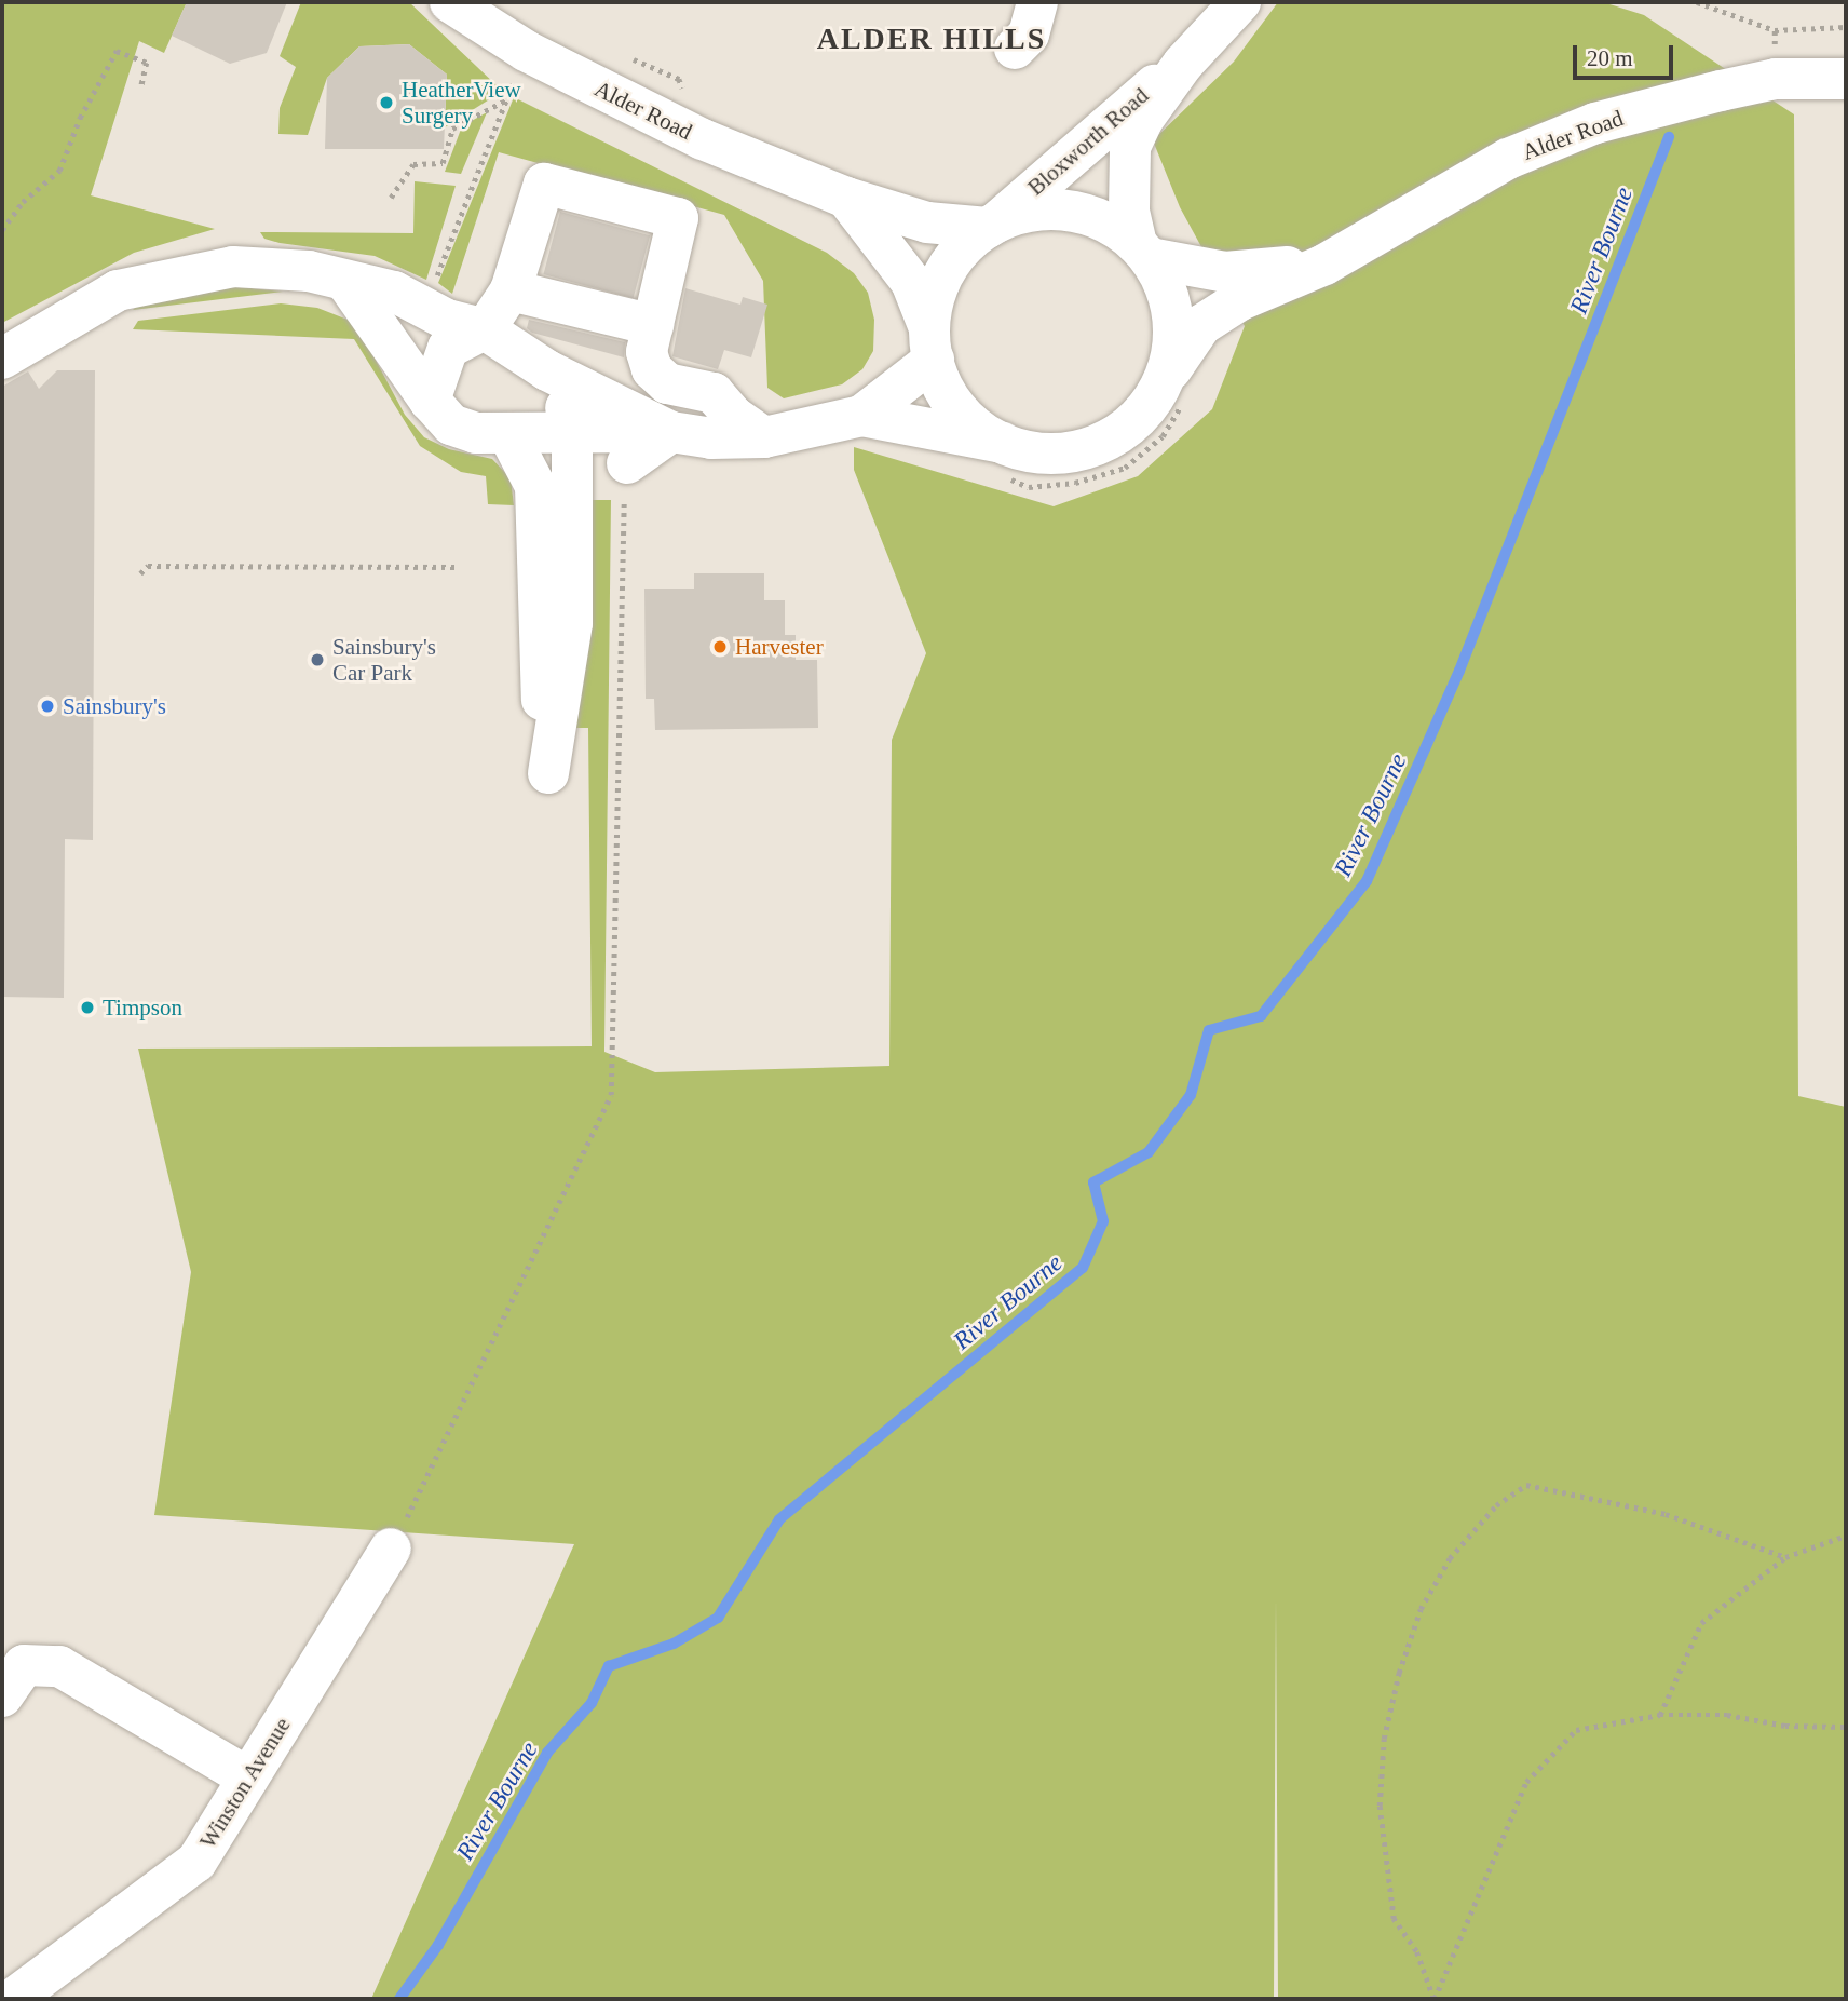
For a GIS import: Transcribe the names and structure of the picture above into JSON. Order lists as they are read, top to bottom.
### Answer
{
  "streets": {
    "main road": ["Alder Road", "Bloxworth Road", "Winston Avenue"]
  },
  "crossings": [
    ["Alder Road", "Bloxworth Road"]
  ],
  "districts": ["ALDER HILLS"],
  "water": ["River Bourne"],
  "places": [
    "HeatherView Surgery",
    "Harvester",
    "Sainsbury's Car Park",
    "Sainsbury's",
    "Timpson"
  ],
  "scale_bar": "20 m"
}
